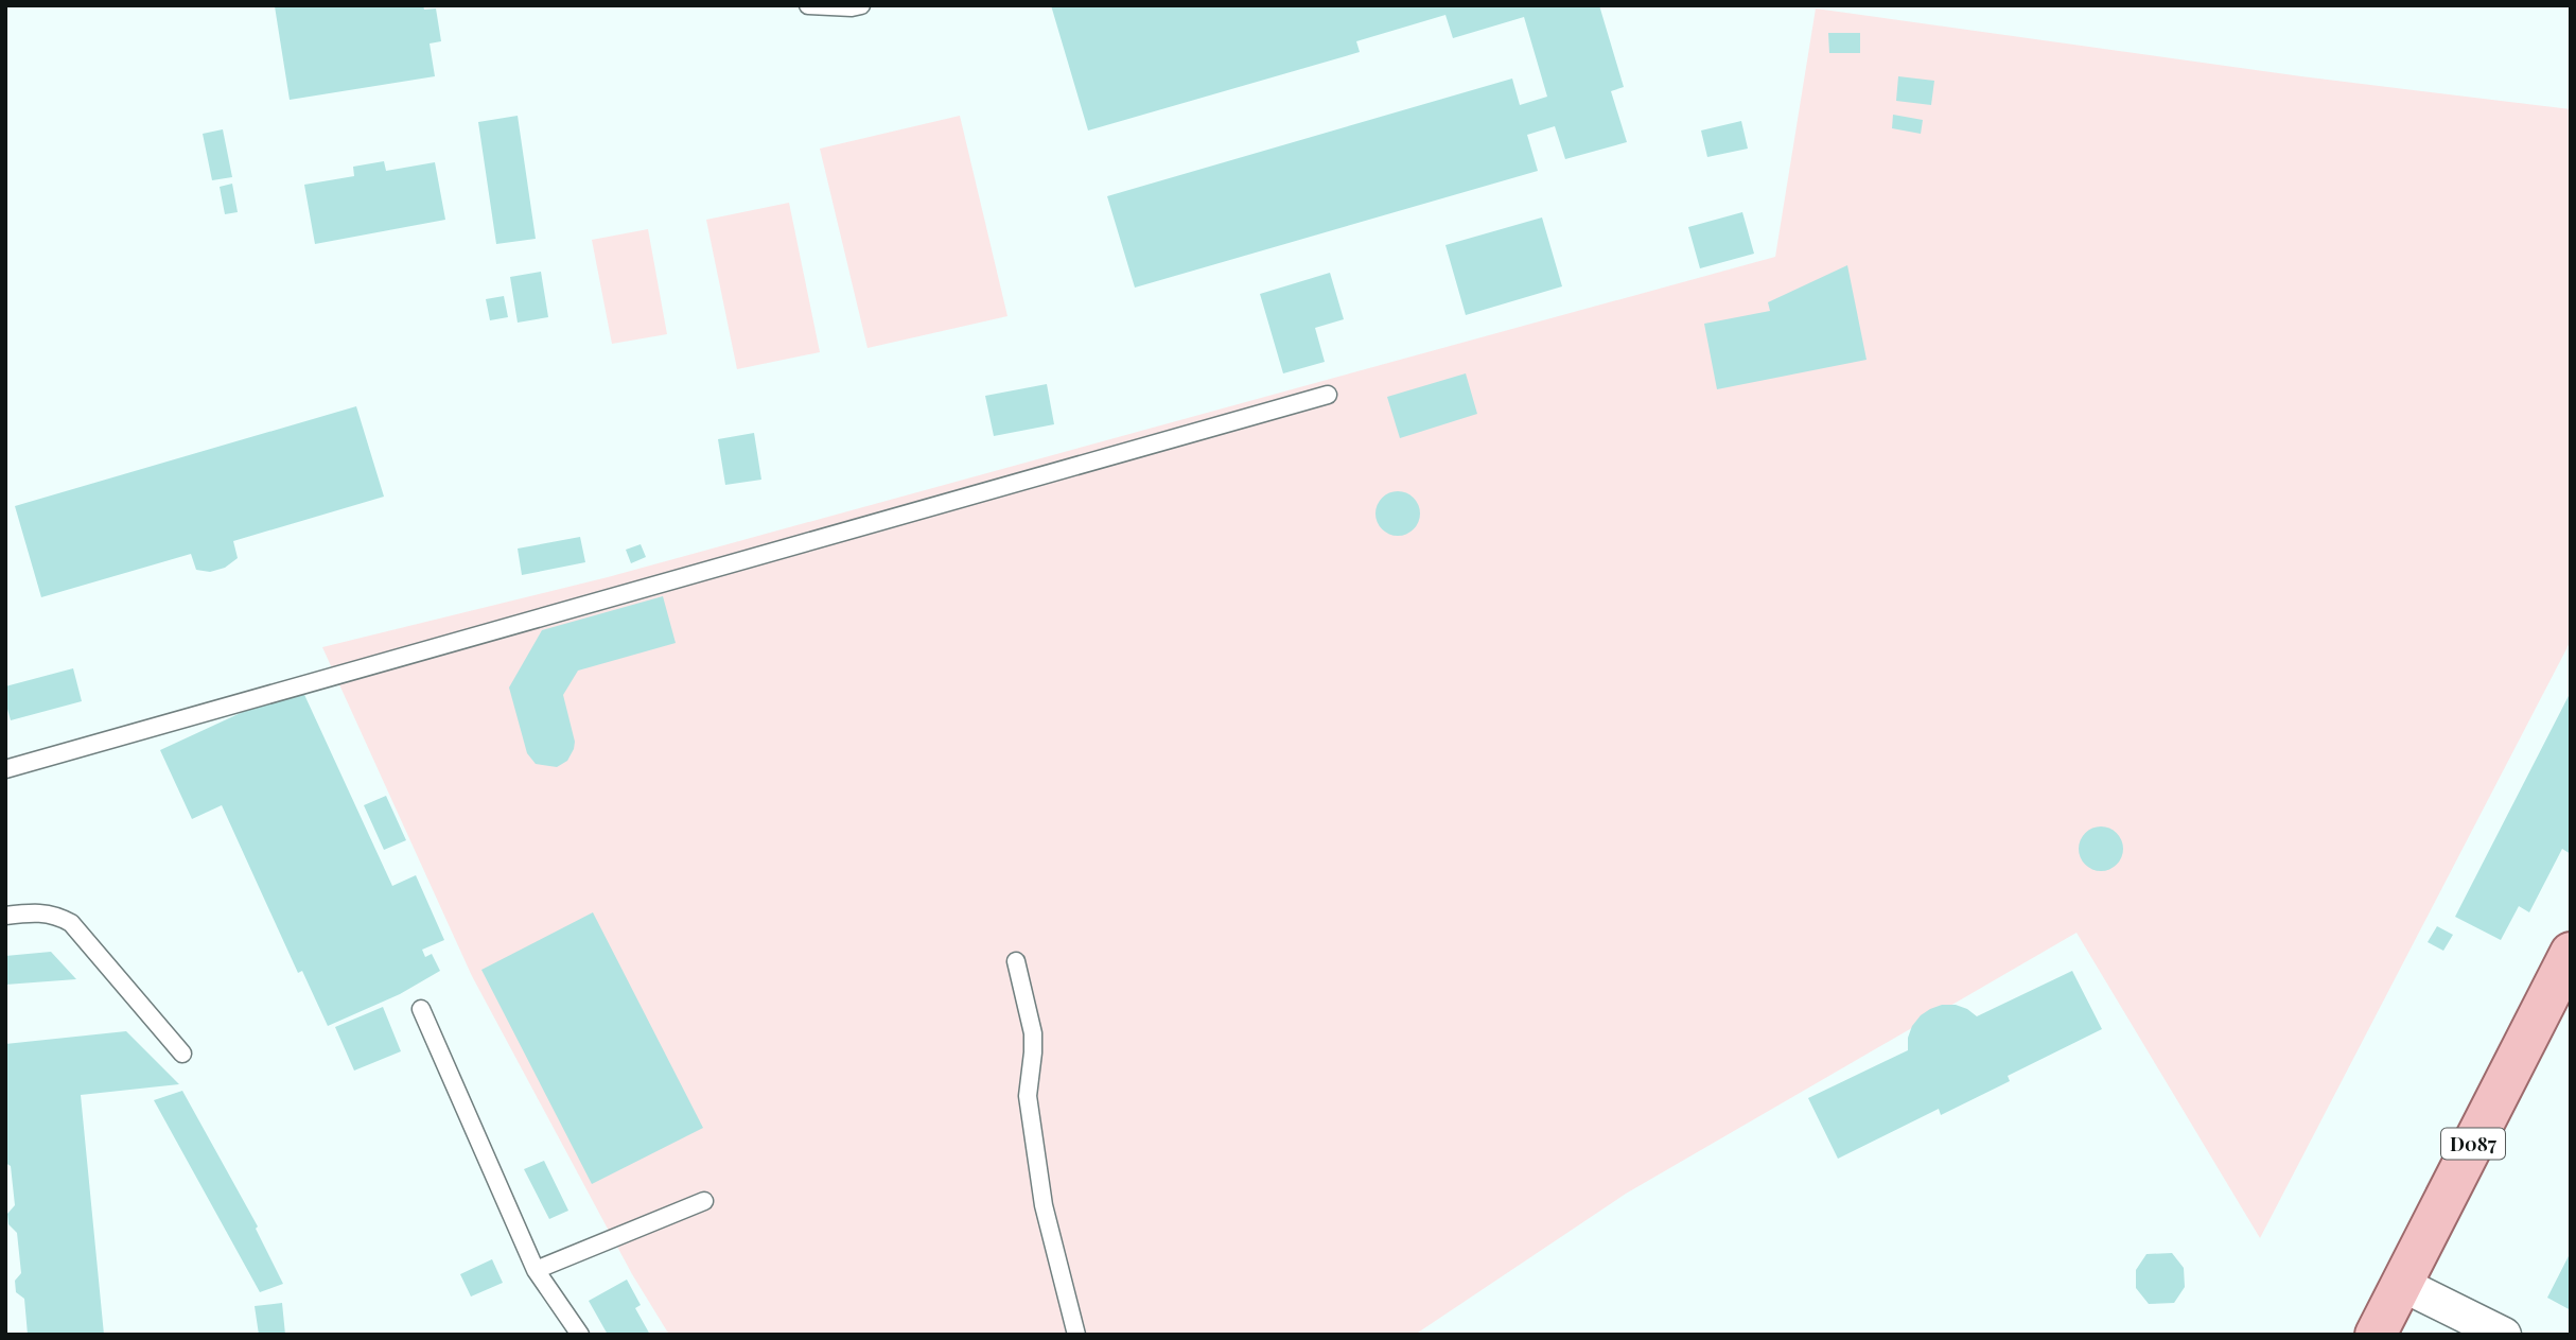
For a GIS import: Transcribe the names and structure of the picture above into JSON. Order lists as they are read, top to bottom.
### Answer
{
  "streets": {
    "main road": ["D087"]
  }
}
